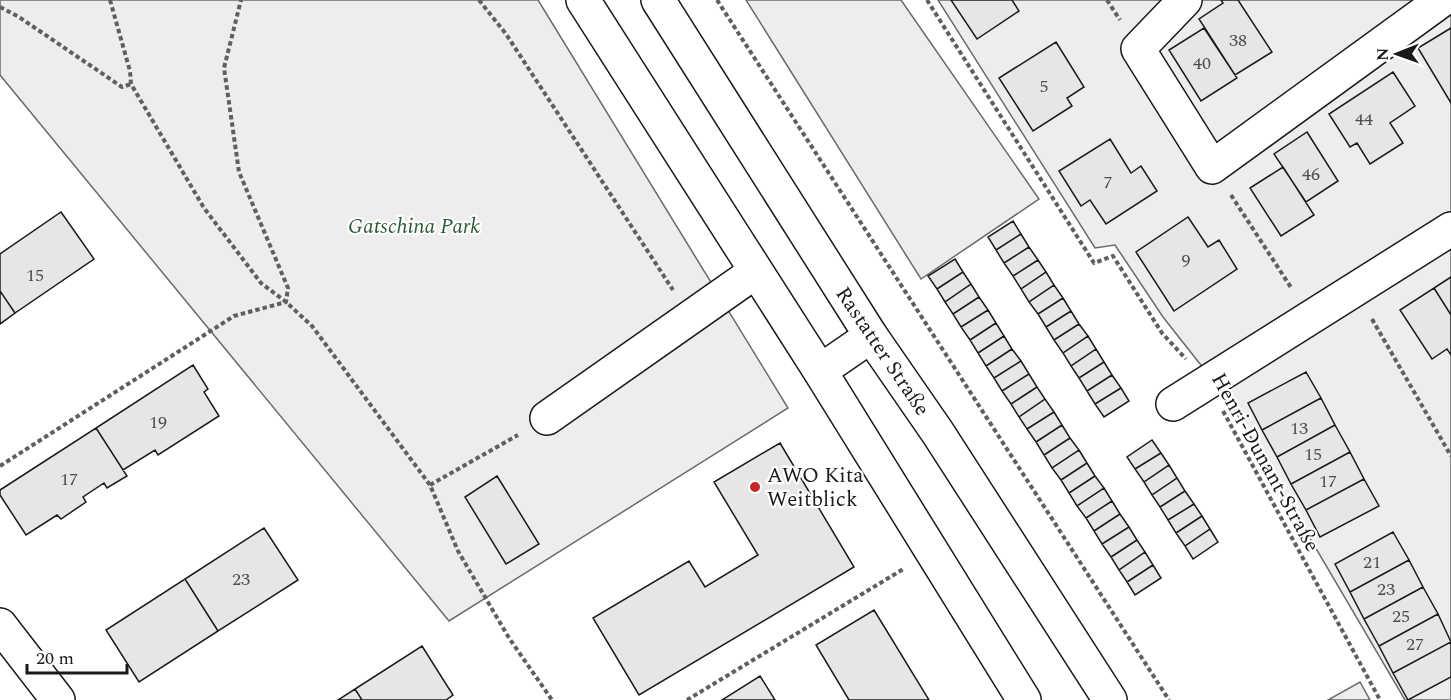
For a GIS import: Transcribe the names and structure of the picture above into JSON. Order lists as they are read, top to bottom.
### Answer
{
  "streets": {
    "street": ["Rastatter Straße"],
    "path": ["Henri-Dunant-Straße"]
  },
  "parks": ["Gatschina Park"],
  "places": ["AWO Kita Weitblick"],
  "house_numbers": [
    "38",
    "40",
    "5",
    "44",
    "46",
    "7",
    "9",
    "15",
    "19",
    "13",
    "15",
    "17",
    "17",
    "21",
    "23",
    "23",
    "25",
    "27"
  ],
  "scale_bar": "20 m",
  "north": "left"
}
